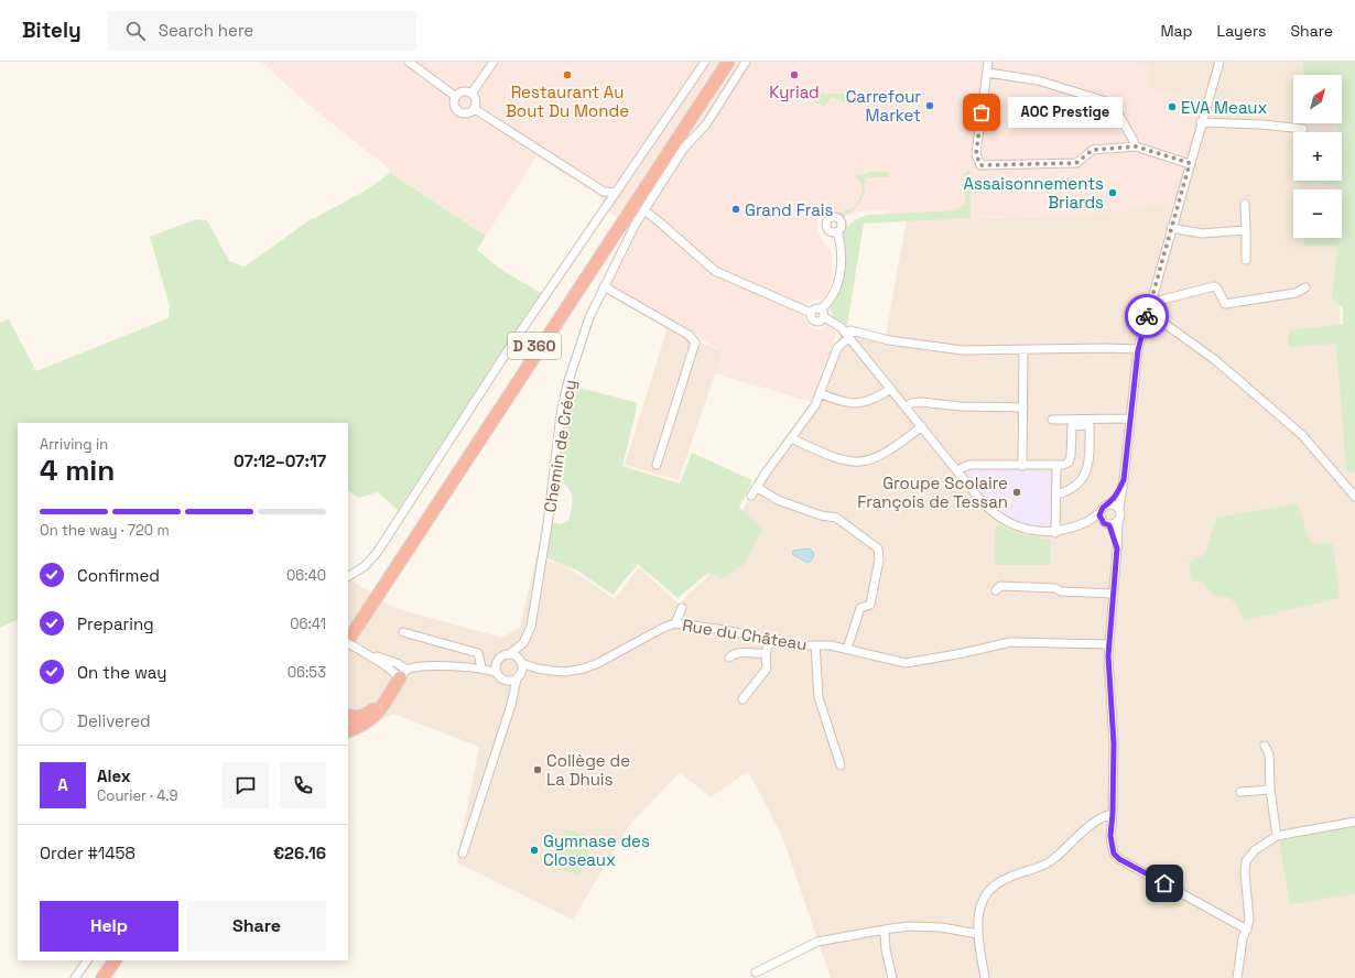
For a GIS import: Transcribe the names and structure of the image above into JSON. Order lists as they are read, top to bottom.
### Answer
{
  "streets": {
    "highway": ["D 360"],
    "street": ["Chemin de Crécy", "Rue du Château"]
  },
  "crossings": [
    ["Chemin de Crécy", "Rue du Château"]
  ],
  "places": [
    "Restaurant Au Bout Du Monde",
    "Kyriad",
    "Carrefour Market",
    "EVA Meaux",
    "AOC Prestige",
    "Assaisonnements Briards",
    "Grand Frais",
    "Groupe Scolaire François de Tessan",
    "Collège de La Dhuis",
    "Gymnase des Closeaux"
  ],
  "north": "top right",
  "page": {
    "header": "Bitely",
    "search": "Search here",
    "nav": ["Map", "Layers", "Share"],
    "map_buttons": ["+", "−"],
    "bubble": "AOC Prestige",
    "heading": ["4 min", "Arriving in", "07:12–07:17"],
    "panel": [
      "Alex",
      "Courier · 4.9",
      "Order #1458",
      "€26.16"
    ],
    "bar": "On the way · 720 m",
    "list": [
      ["Confirmed", "06:40"],
      ["Preparing", "06:41"],
      ["On the way", "06:53"],
      "Delivered"
    ],
    "round": "A",
    "buttons": ["Help", "Share"]
  }
}
